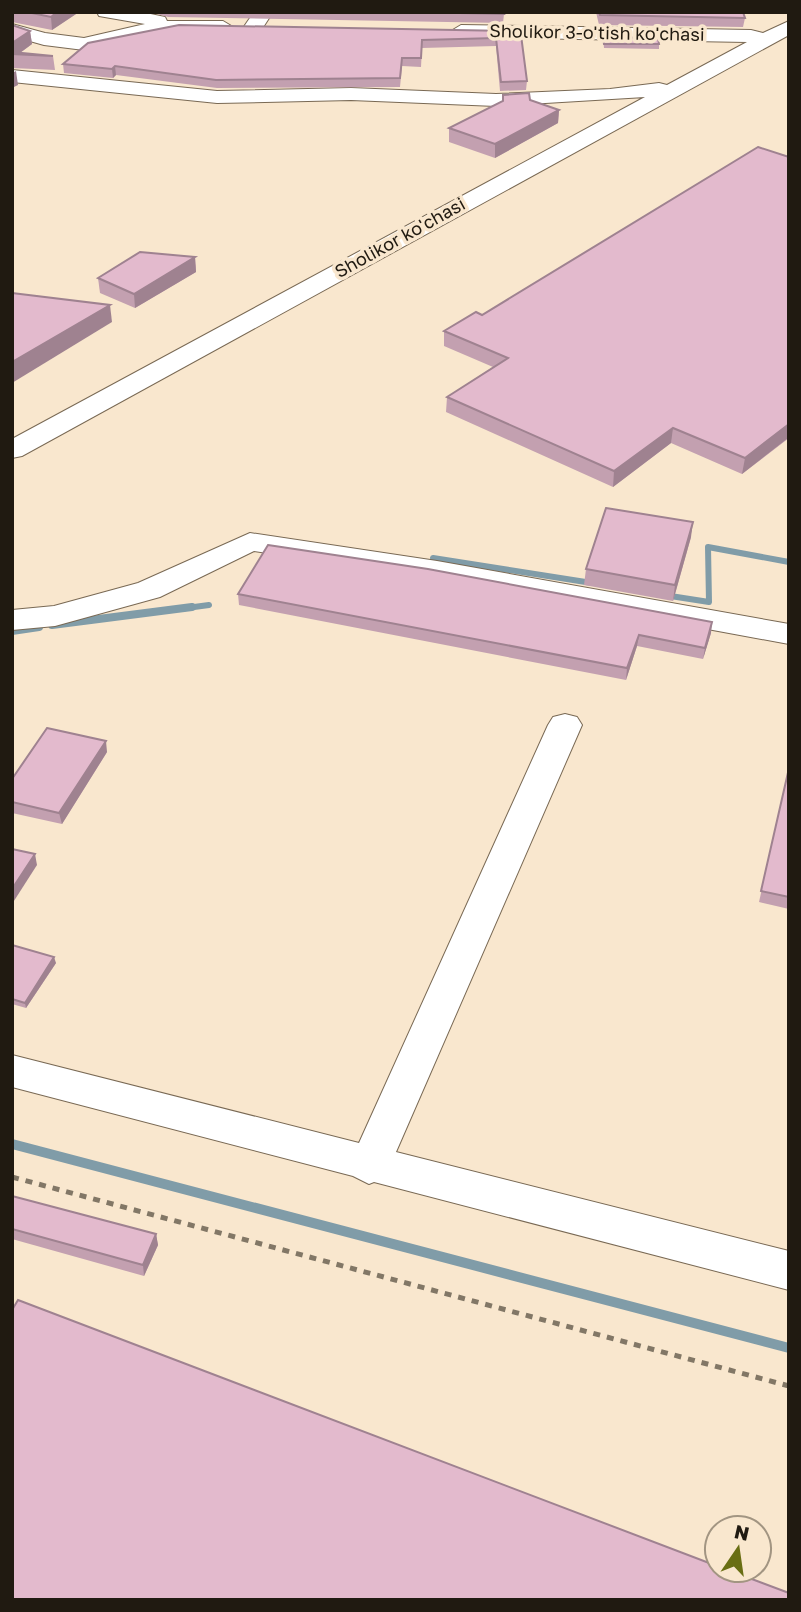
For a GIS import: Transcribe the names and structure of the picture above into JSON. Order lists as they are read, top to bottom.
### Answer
{
  "streets": {
    "street": ["Sholikor 3-o'tish ko'chasi", "Sholikor ko'chasi"]
  },
  "crossings": [
    ["Sholikor 3-o'tish ko'chasi", "Sholikor ko'chasi"]
  ],
  "north": "top"
}
